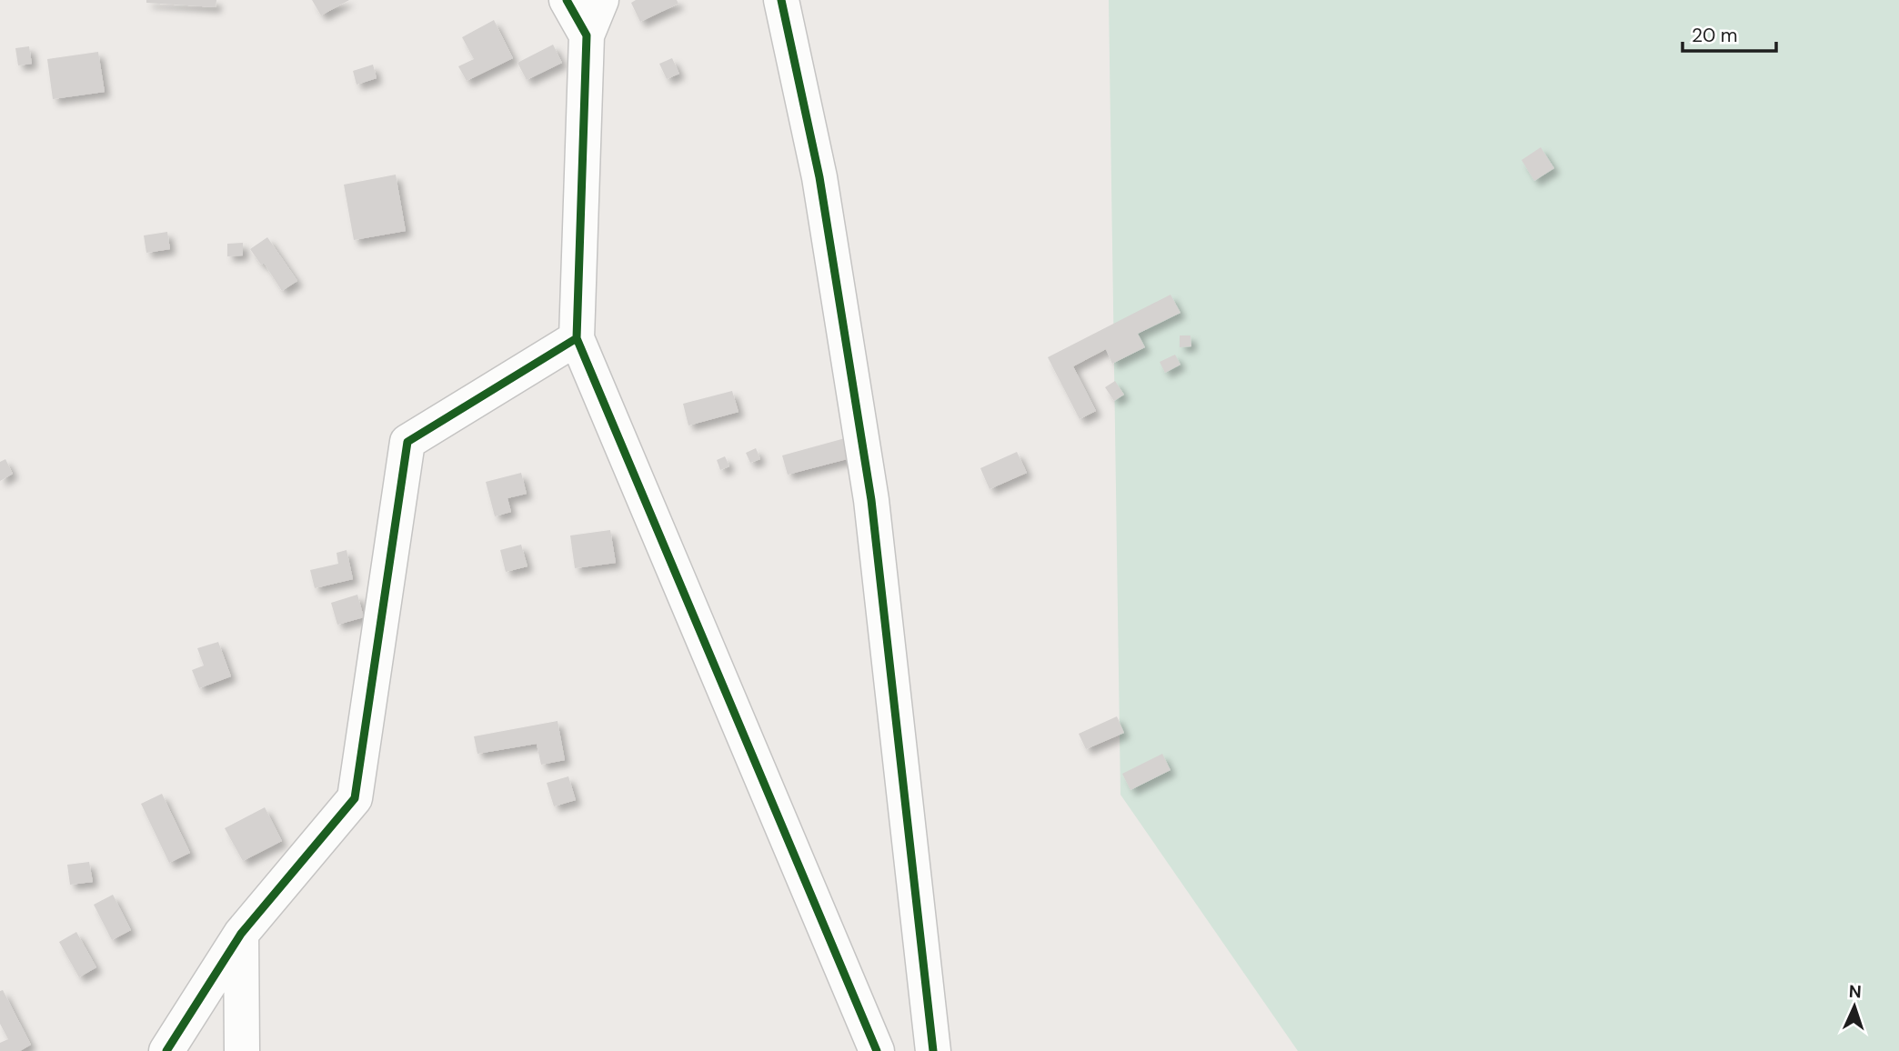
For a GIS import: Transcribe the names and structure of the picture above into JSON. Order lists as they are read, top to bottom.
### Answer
{
  "scale_bar": "20 m",
  "north": "top"
}
